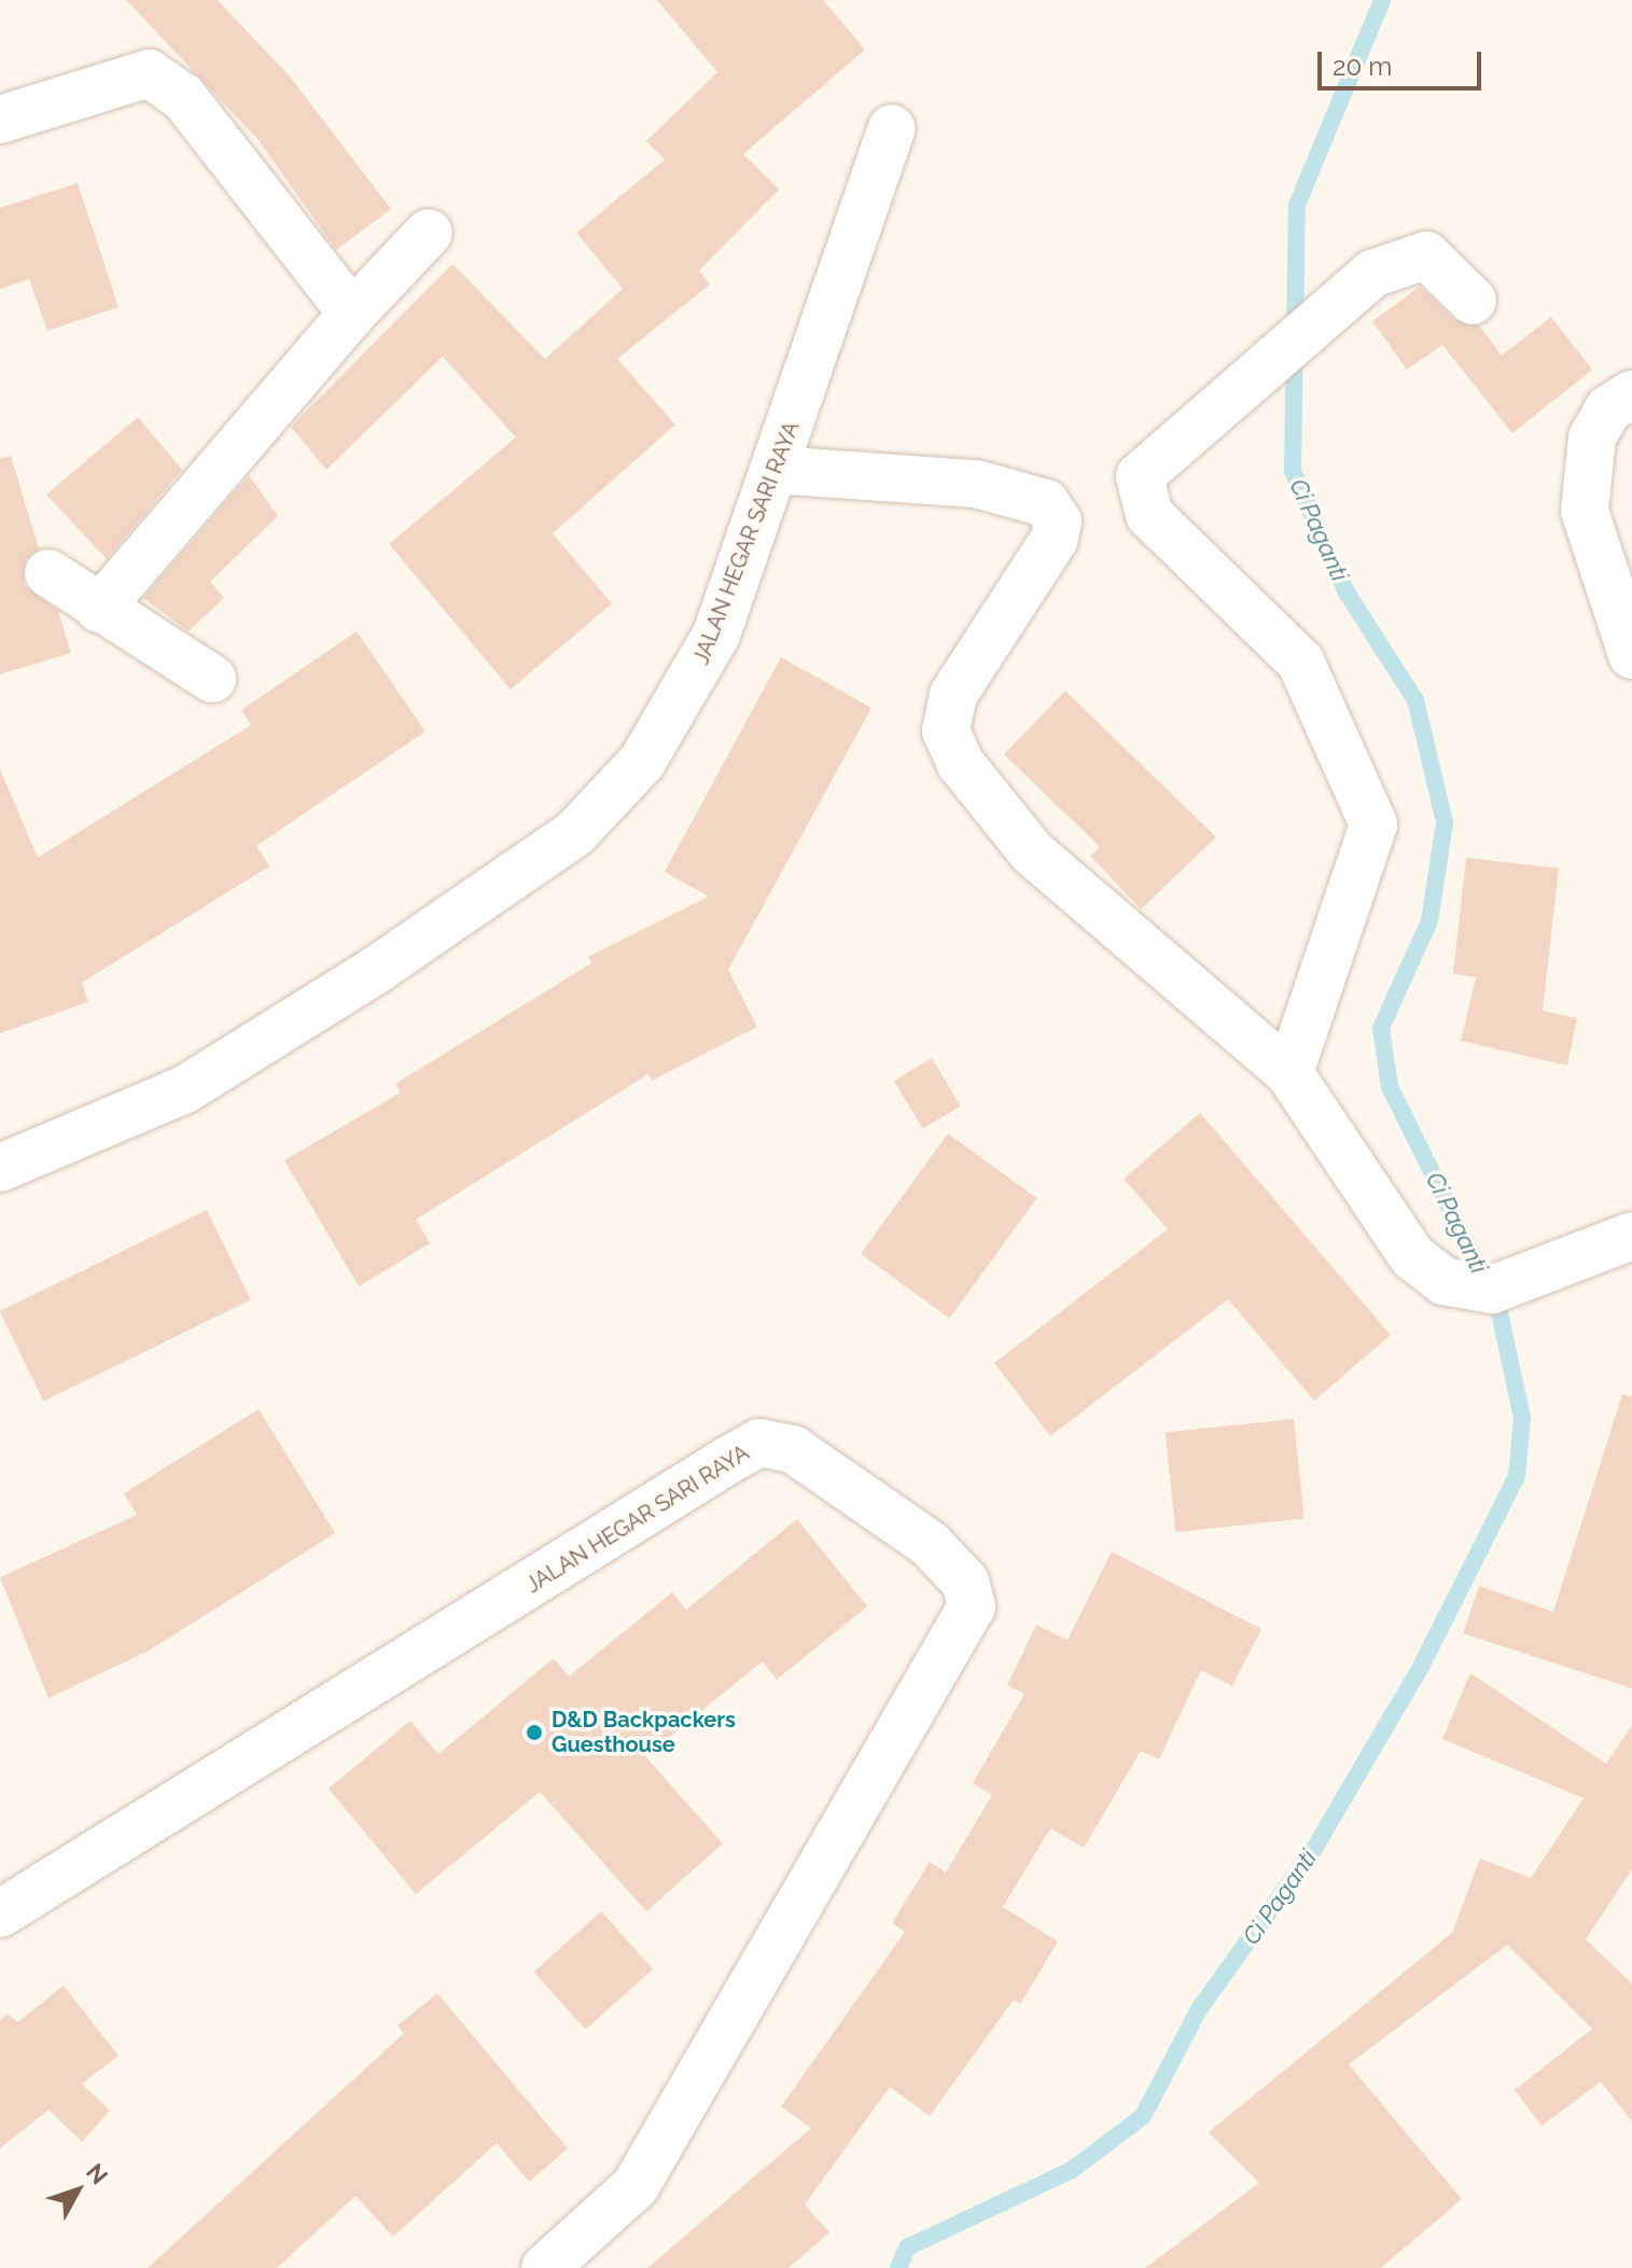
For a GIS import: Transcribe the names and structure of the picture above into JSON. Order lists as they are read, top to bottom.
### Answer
{
  "streets": {
    "street": ["JALAN HEGAR SARI RAYA"]
  },
  "water": ["Ci Paganti"],
  "places": ["D&D Backpackers Guesthouse"],
  "scale_bar": "20 m",
  "north": "top right"
}
